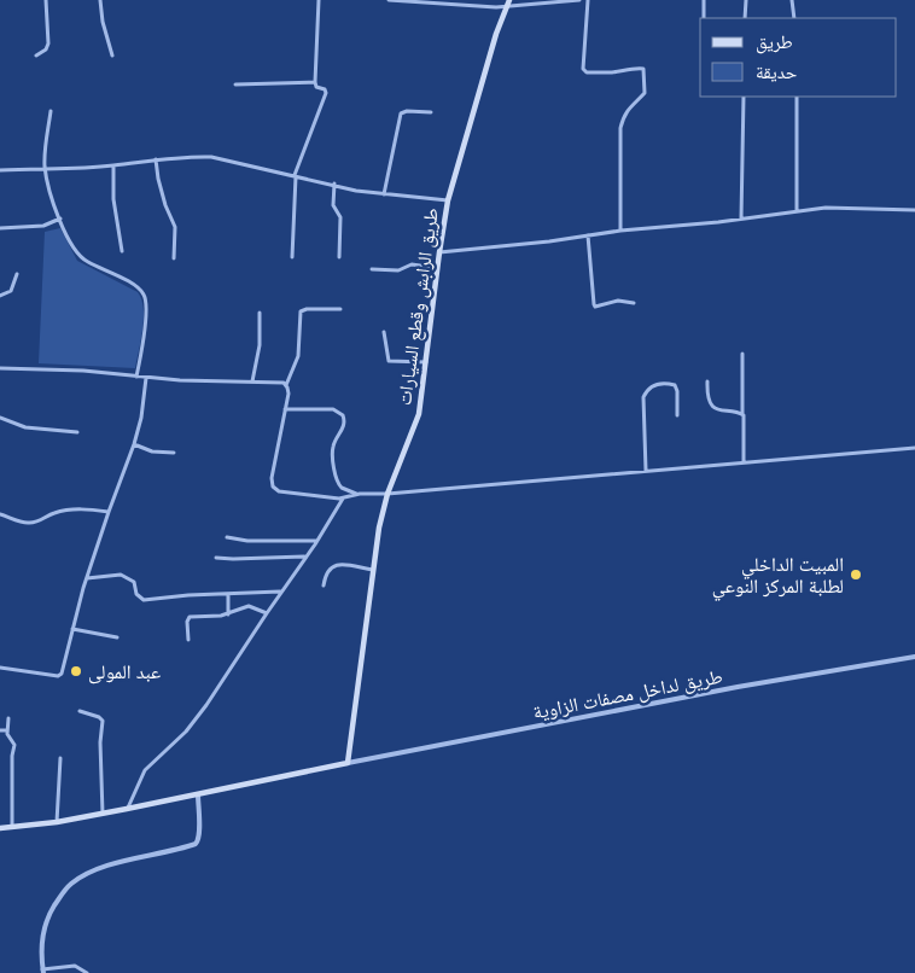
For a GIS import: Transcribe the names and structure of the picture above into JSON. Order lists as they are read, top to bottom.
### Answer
{
  "streets": {
    "main road": ["طريق الرابش وقطع السيارات"],
    "street": ["طريق لداخل مصفات الزاوية"]
  },
  "crossings": [
    ["طريق الرابش وقطع السيارات", "طريق لداخل مصفات الزاوية"]
  ],
  "places": ["المبيت الداخلي لطلبة المركز النوعي", "عبد المولى"],
  "legend": ["طريق", "حديقة"]
}
